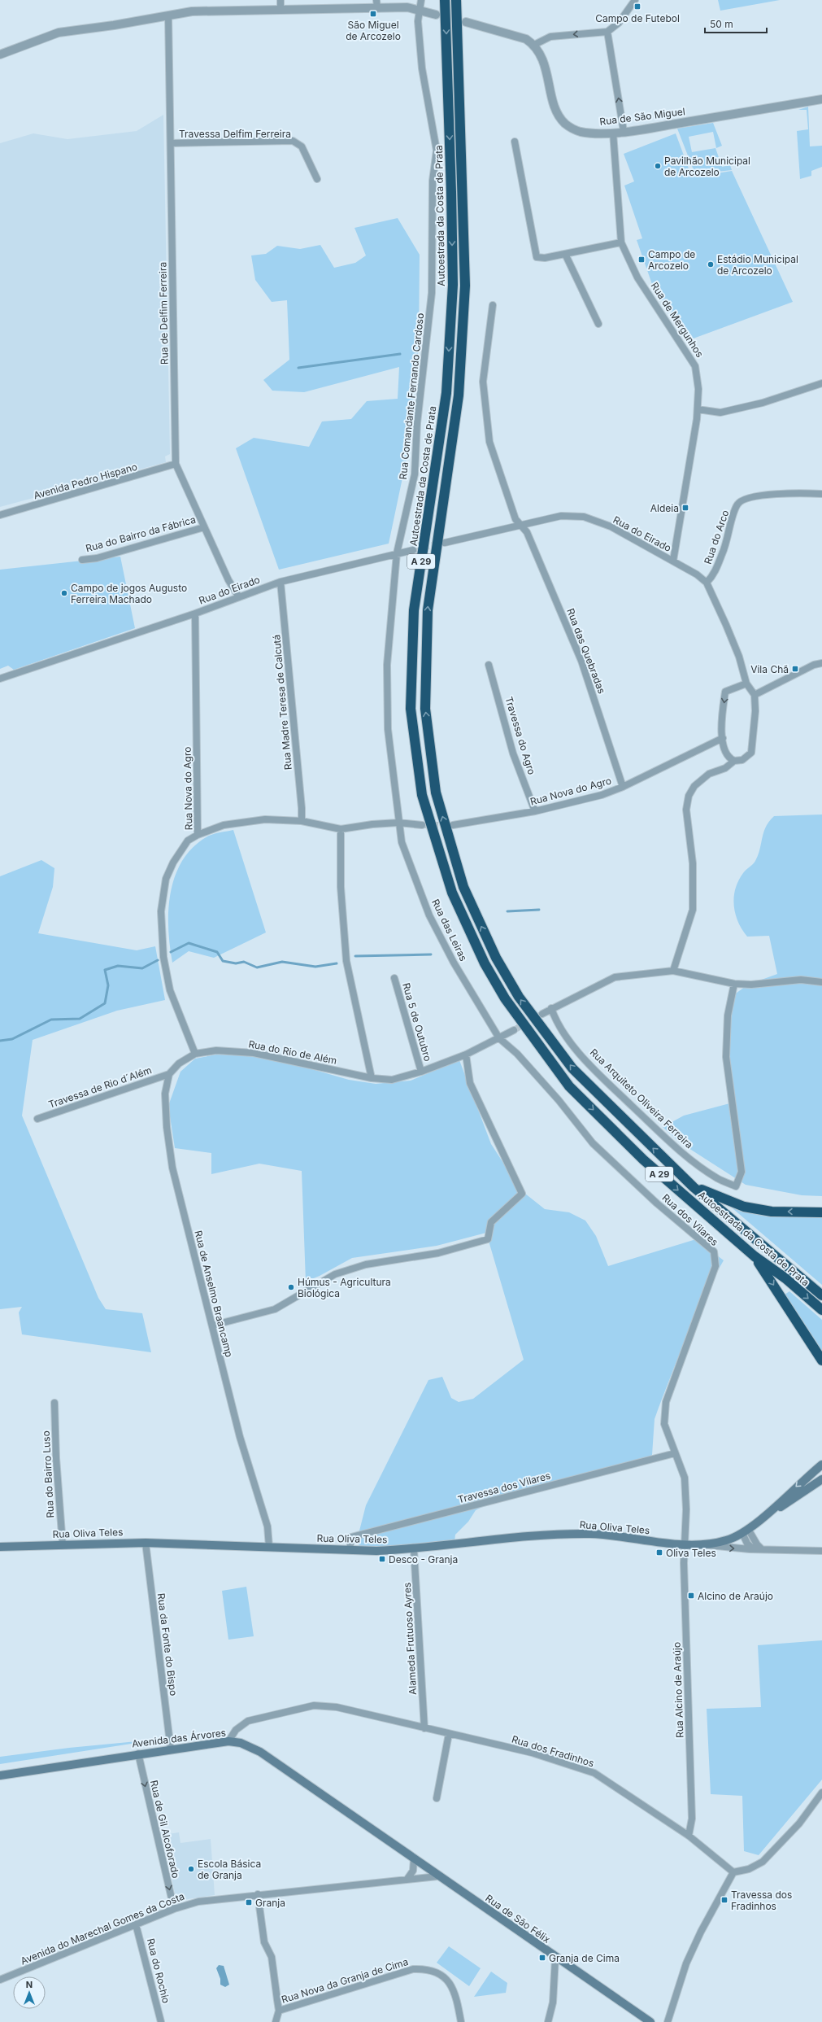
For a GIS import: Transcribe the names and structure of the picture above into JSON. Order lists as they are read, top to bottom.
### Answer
{
  "streets": {
    "highway": ["Autoestrada da Costa de Prata", "A 29"],
    "main road": ["Rua Oliva Teles", "Avenida das Árvores", "Rua de São Félix"],
    "street": [
      "Rua de São Miguel",
      "Travessa Delfim Ferreira",
      "Rua de Delfim Ferreira",
      "Rua de Mergunhos",
      "Rua Comandante Fernando Cardoso",
      "Avenida Pedro Hispano",
      "Rua do Bairro da Fábrica",
      "Rua do Eirado",
      "Rua do Arco",
      "Rua das Quebradas",
      "Rua Madre Teresa de Calcutá",
      "Travessa do Agro",
      "Rua Nova do Agro",
      "Rua das Leiras",
      "Rua 5 de Outubro",
      "Rua do Rio de Além",
      "Travessa de Rio d´Além",
      "Rua Arquiteto Oliveira Ferreira",
      "Rua dos Vilares",
      "Rua de Anselmo Braancamp",
      "Rua do Bairro Luso",
      "Travessa dos Vilares",
      "Alameda Frutuoso Ayres",
      "Rua da Fonte do Bispo",
      "Rua Alcino de Araújo",
      "Rua dos Fradinhos",
      "Rua de Gil Alcoforado",
      "Avenida do Marechal Gomes da Costa",
      "Rua do Rochio",
      "Rua Nova da Granja de Cima"
    ]
  },
  "crossings": [
    ["Rua de São Miguel", "Rua de Mergunhos"],
    ["Travessa Delfim Ferreira", "Rua de Delfim Ferreira"],
    ["Rua de Delfim Ferreira", "Avenida Pedro Hispano"],
    ["Rua de Delfim Ferreira", "Rua do Bairro da Fábrica"],
    ["Rua de Delfim Ferreira", "Rua do Eirado"],
    ["Rua de Mergunhos", "Rua do Eirado"],
    ["Rua Comandante Fernando Cardoso", "Rua do Eirado"],
    ["Rua Comandante Fernando Cardoso", "Rua Nova do Agro"],
    ["Rua Comandante Fernando Cardoso", "Rua das Leiras"],
    ["Rua do Eirado", "Rua do Arco"],
    ["Rua do Eirado", "Rua das Quebradas"],
    ["Rua do Eirado", "Rua Madre Teresa de Calcutá"],
    ["Rua do Eirado", "Rua Nova do Agro"],
    ["Rua das Quebradas", "Rua Nova do Agro"],
    ["Rua Madre Teresa de Calcutá", "Rua Nova do Agro"],
    ["Travessa do Agro", "Rua Nova do Agro"],
    ["Rua Nova do Agro", "Rua das Leiras"],
    ["Rua das Leiras", "Rua do Rio de Além"],
    ["Rua das Leiras", "Rua dos Vilares"],
    ["Rua 5 de Outubro", "Rua do Rio de Além"],
    ["Rua do Rio de Além", "Rua dos Vilares"],
    ["Travessa de Rio d´Além", "Rua de Anselmo Braancamp"],
    ["Rua dos Vilares", "Travessa dos Vilares"],
    ["Rua dos Vilares", "Rua Oliva Teles"],
    ["Rua dos Vilares", "Rua Alcino de Araújo"],
    ["Rua de Anselmo Braancamp", "Rua Oliva Teles"],
    ["Rua do Bairro Luso", "Rua Oliva Teles"],
    ["Travessa dos Vilares", "Rua Oliva Teles"],
    ["Rua Oliva Teles", "Alameda Frutuoso Ayres"],
    ["Rua Oliva Teles", "Rua da Fonte do Bispo"],
    ["Rua Oliva Teles", "Rua Alcino de Araújo"],
    ["Alameda Frutuoso Ayres", "Rua dos Fradinhos"],
    ["Rua da Fonte do Bispo", "Avenida das Árvores"],
    ["Rua Alcino de Araújo", "Rua dos Fradinhos"],
    ["Avenida das Árvores", "Rua dos Fradinhos"],
    ["Avenida das Árvores", "Rua de Gil Alcoforado"],
    ["Avenida das Árvores", "Rua de São Félix"],
    ["Avenida das Árvores", "Avenida do Marechal Gomes da Costa"],
    ["Rua de Gil Alcoforado", "Avenida do Marechal Gomes da Costa"],
    ["Rua de São Félix", "Avenida do Marechal Gomes da Costa"],
    ["Avenida do Marechal Gomes da Costa", "Rua do Rochio"]
  ],
  "one_way": ["Rua de Gil Alcoforado"],
  "places": {
    "transit": [
      "Campo de Futebol",
      "São Miguel de Arcozelo",
      "Campo de Arcozelo",
      "Aldeia",
      "Vila Chã",
      "Oliva Teles",
      "Desco - Granja",
      "Alcino de Araújo",
      "Travessa dos Fradinhos",
      "Granja",
      "Granja de Cima"
    ],
    "other": [
      "Pavilhão Municipal de Arcozelo",
      "Estádio Municipal de Arcozelo",
      "Campo de jogos Augusto Ferreira Machado",
      "Húmus - Agricultura Biológica",
      "Escola Básica de Granja"
    ]
  },
  "scale_bar": "50 m",
  "north": "top"
}
